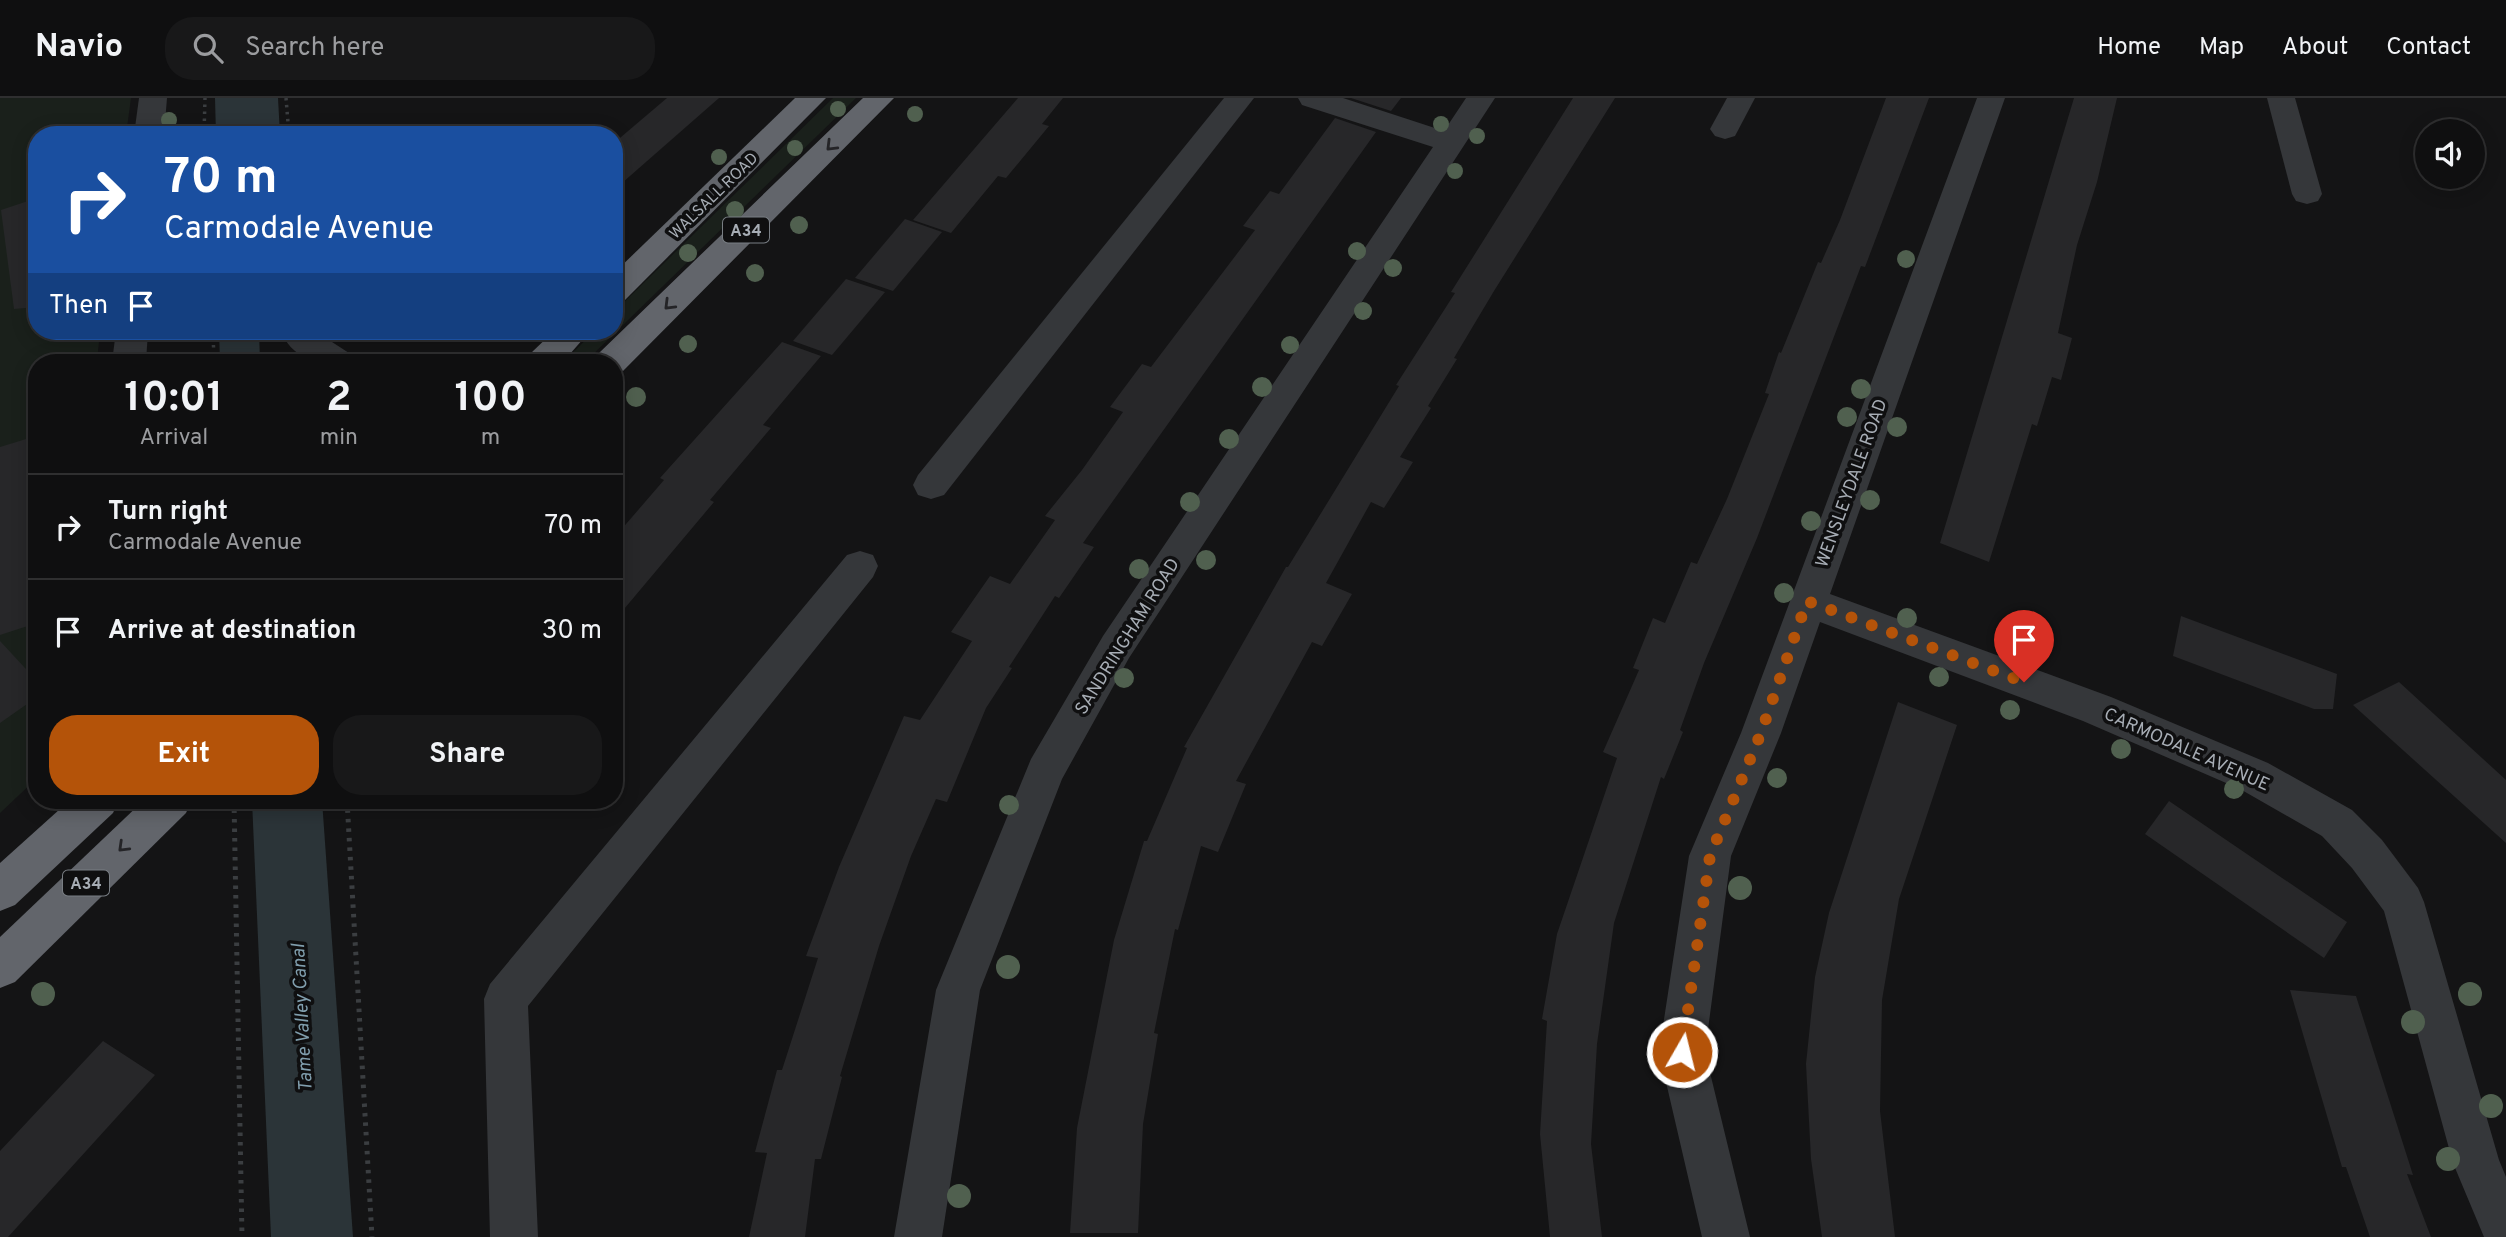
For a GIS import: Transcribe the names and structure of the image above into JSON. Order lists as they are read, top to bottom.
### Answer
{
  "streets": {
    "highway": ["WALSALL ROAD", "A34"],
    "street": ["WENSLEYDALE ROAD", "SANDRINGHAM ROAD", "CARMODALE AVENUE"]
  },
  "crossings": [
    ["WENSLEYDALE ROAD", "CARMODALE AVENUE"]
  ],
  "water": ["Tame Valley Canal"],
  "page": {
    "header": "Navio",
    "search": "Search here",
    "nav": [
      "Home",
      "Map",
      "About",
      "Contact"
    ],
    "turn": ["70 m", "Carmodale Avenue"],
    "then": "Then",
    "eta": [
      "10:01",
      "Arrival",
      "2",
      "min",
      "100",
      "m"
    ],
    "list": [
      {
        "name": "Turn right",
        "note": "Carmodale Avenue",
        "value": "70 m"
      },
      {
        "name": "Arrive at destination",
        "value": "30 m"
      }
    ],
    "buttons": ["Exit", "Share"]
  }
}
